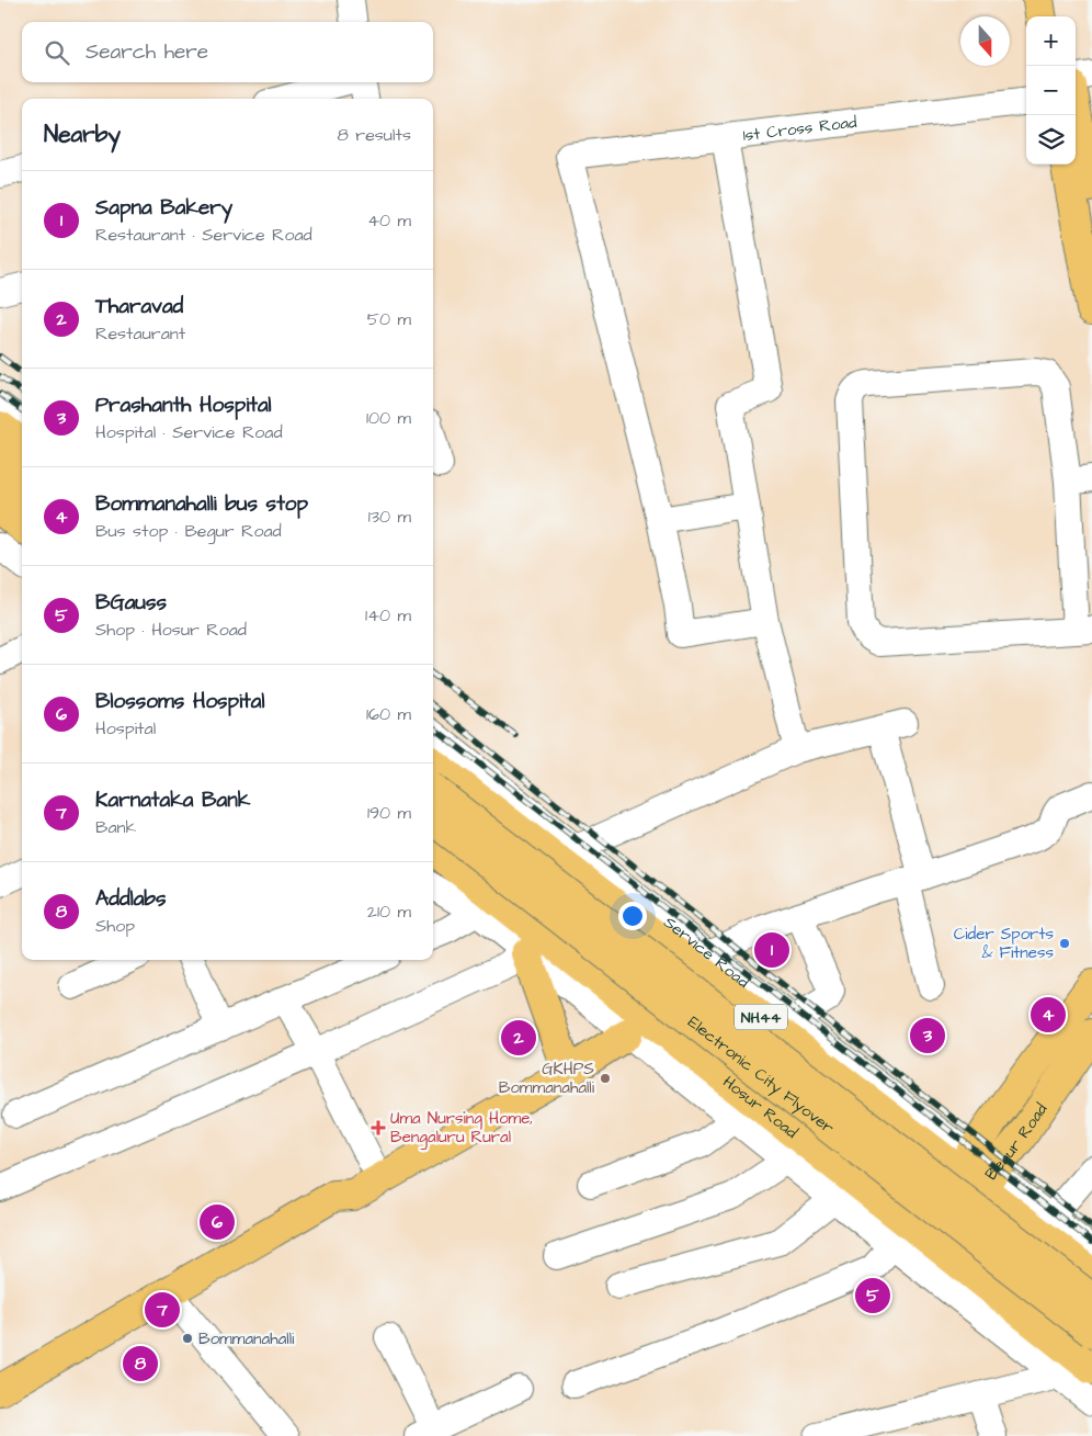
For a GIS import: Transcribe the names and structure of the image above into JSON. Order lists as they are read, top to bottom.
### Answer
{
  "streets": {
    "main road": [
      "NH44",
      "Electronic City Flyover",
      "Hosur Road",
      "Begur Road"
    ],
    "street": ["1st Cross Road", "Service Road"]
  },
  "crossings": [
    ["Service Road", "NH44"],
    ["Service Road", "Begur Road"],
    ["NH44", "Begur Road"]
  ],
  "places": {
    "other": ["Cider Sports & Fitness", "GKHPS Bommanahalli", "Bommanahalli"],
    "health": ["Uma Nursing Home, Bengaluru Rural"]
  },
  "north": "bottom",
  "page": {
    "map_buttons": ["+", "−"],
    "search": "Search here",
    "heading": ["Nearby", "8 results"],
    "list": [
      {
        "mark": "1",
        "name": "Sapna Bakery",
        "note": "Restaurant · Service Road",
        "value": "40 m"
      },
      {
        "mark": "2",
        "name": "Tharavad",
        "note": "Restaurant",
        "value": "50 m"
      },
      {
        "mark": "3",
        "name": "Prashanth Hospital",
        "note": "Hospital · Service Road",
        "value": "100 m"
      },
      {
        "mark": "4",
        "name": "Bommanahalli bus stop",
        "note": "Bus stop · Begur Road",
        "value": "130 m"
      },
      {
        "mark": "5",
        "name": "BGauss",
        "note": "Shop · Hosur Road",
        "value": "140 m"
      },
      {
        "mark": "6",
        "name": "Blossoms Hospital",
        "note": "Hospital",
        "value": "160 m"
      },
      {
        "mark": "7",
        "name": "Karnataka Bank",
        "note": "Bank",
        "value": "190 m"
      },
      {
        "mark": "8",
        "name": "Addlabs",
        "note": "Shop",
        "value": "210 m"
      }
    ],
    "pins": [
      "1",
      "4",
      "3",
      "2",
      "6",
      "5",
      "7",
      "8"
    ]
  }
}
